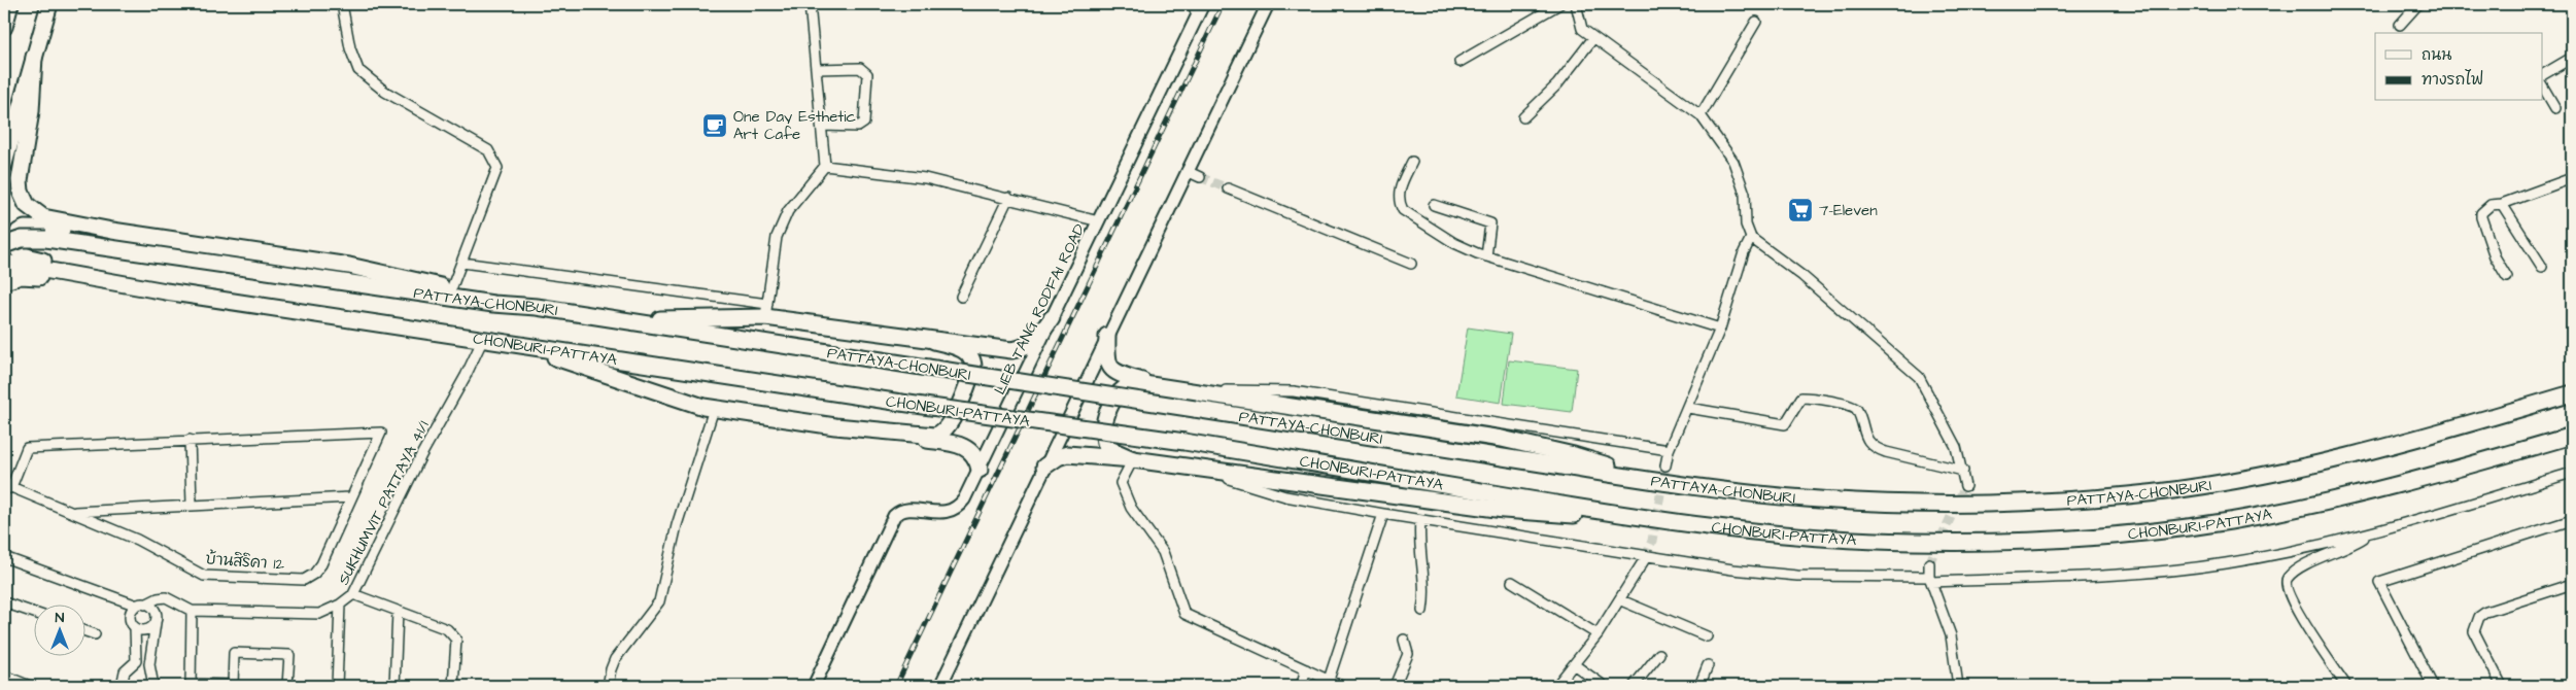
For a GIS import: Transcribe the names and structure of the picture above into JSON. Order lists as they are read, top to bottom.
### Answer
{
  "streets": {
    "highway": ["PATTAYA-CHONBURI", "CHONBURI-PATTAYA"],
    "street": ["LIEB TANG RODFAI ROAD", "SUKHUMVIT PATTAYA 41/1", "บ้านสิริคา 12"]
  },
  "crossings": [
    ["CHONBURI-PATTAYA", "SUKHUMVIT PATTAYA 41/1"]
  ],
  "places": {
    "cafe": ["One Day Esthetic Art Cafe"],
    "supermarket": ["7-Eleven"]
  },
  "legend": ["ถนน", "ทางรถไฟ"],
  "north": "top"
}
